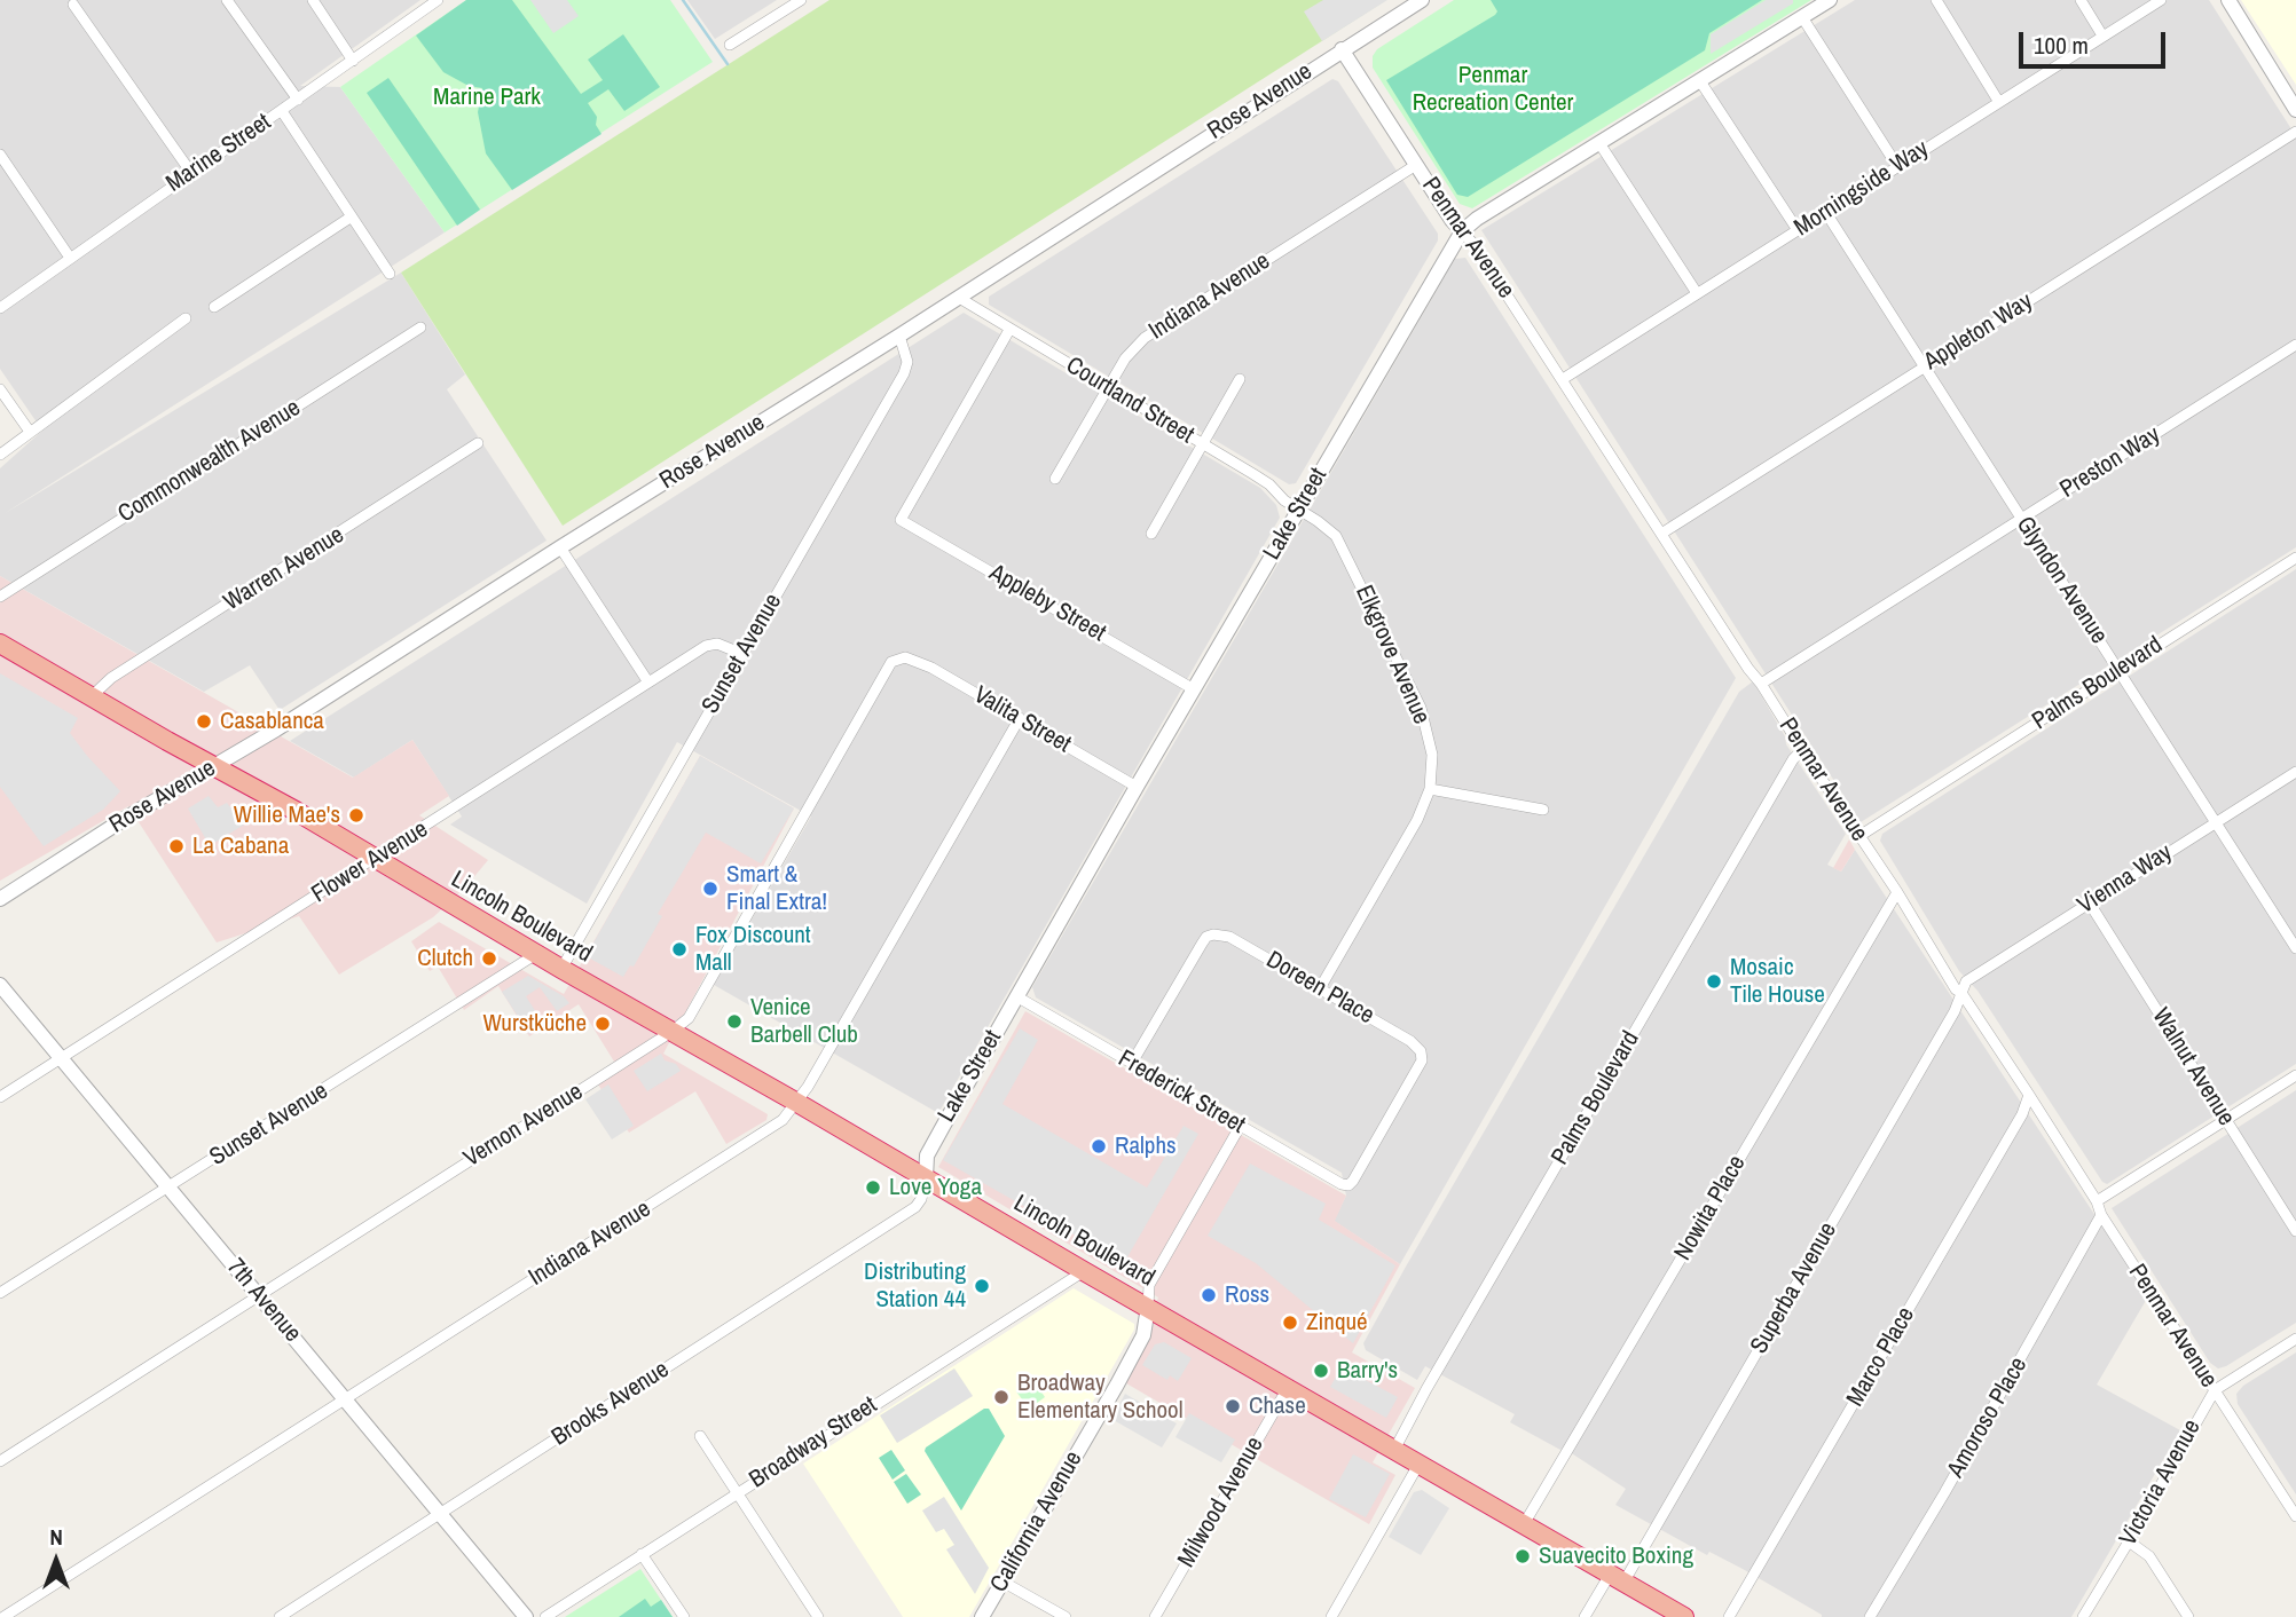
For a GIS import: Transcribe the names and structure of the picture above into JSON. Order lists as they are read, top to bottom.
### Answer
{
  "streets": {
    "highway": ["Lincoln Boulevard"],
    "street": [
      "Rose Avenue",
      "Marine Street",
      "Morningside Way",
      "Penmar Avenue",
      "Indiana Avenue",
      "Appleton Way",
      "Courtland Street",
      "Commonwealth Avenue",
      "Preston Way",
      "Lake Street",
      "Warren Avenue",
      "Glyndon Avenue",
      "Appleby Street",
      "Sunset Avenue",
      "Elkgrove Avenue",
      "Palms Boulevard",
      "Valita Street",
      "Flower Avenue",
      "Vienna Way",
      "Doreen Place",
      "Walnut Avenue",
      "Frederick Street",
      "Vernon Avenue",
      "Nowita Place",
      "Superba Avenue",
      "7th Avenue",
      "Marco Place",
      "Brooks Avenue",
      "Amoroso Place",
      "Broadway Street",
      "Victoria Avenue",
      "Milwood Avenue",
      "California Avenue"
    ]
  },
  "crossings": [
    ["Rose Avenue", "Penmar Avenue"],
    ["Rose Avenue", "Courtland Street"],
    ["Rose Avenue", "Sunset Avenue"],
    ["Rose Avenue", "Lincoln Boulevard"],
    ["Morningside Way", "Penmar Avenue"],
    ["Morningside Way", "Glyndon Avenue"],
    ["Penmar Avenue", "Indiana Avenue"],
    ["Penmar Avenue", "Appleton Way"],
    ["Penmar Avenue", "Preston Way"],
    ["Penmar Avenue", "Lake Street"],
    ["Penmar Avenue", "Palms Boulevard"],
    ["Penmar Avenue", "Vienna Way"],
    ["Penmar Avenue", "Nowita Place"],
    ["Penmar Avenue", "Superba Avenue"],
    ["Penmar Avenue", "Marco Place"],
    ["Penmar Avenue", "Amoroso Place"],
    ["Penmar Avenue", "Victoria Avenue"],
    ["Indiana Avenue", "Courtland Street"],
    ["Indiana Avenue", "Valita Street"],
    ["Indiana Avenue", "Lincoln Boulevard"],
    ["Indiana Avenue", "7th Avenue"],
    ["Appleton Way", "Glyndon Avenue"],
    ["Courtland Street", "Lake Street"],
    ["Courtland Street", "Appleby Street"],
    ["Courtland Street", "Elkgrove Avenue"],
    ["Preston Way", "Glyndon Avenue"],
    ["Lake Street", "Appleby Street"],
    ["Lake Street", "Elkgrove Avenue"],
    ["Lake Street", "Valita Street"],
    ["Lake Street", "Lincoln Boulevard"],
    ["Lake Street", "Frederick Street"],
    ["Lake Street", "Brooks Avenue"],
    ["Warren Avenue", "Lincoln Boulevard"],
    ["Glyndon Avenue", "Palms Boulevard"],
    ["Glyndon Avenue", "Vienna Way"],
    ["Sunset Avenue", "Flower Avenue"],
    ["Sunset Avenue", "Lincoln Boulevard"],
    ["Sunset Avenue", "7th Avenue"],
    ["Elkgrove Avenue", "Doreen Place"],
    ["Palms Boulevard", "Lincoln Boulevard"],
    ["Valita Street", "Vernon Avenue"],
    ["Flower Avenue", "Lincoln Boulevard"],
    ["Flower Avenue", "7th Avenue"],
    ["Vienna Way", "Walnut Avenue"],
    ["Vienna Way", "Superba Avenue"],
    ["Lincoln Boulevard", "Vernon Avenue"],
    ["Lincoln Boulevard", "Nowita Place"],
    ["Lincoln Boulevard", "Superba Avenue"],
    ["Lincoln Boulevard", "Brooks Avenue"],
    ["Lincoln Boulevard", "Broadway Street"],
    ["Lincoln Boulevard", "Milwood Avenue"],
    ["Lincoln Boulevard", "California Avenue"],
    ["Doreen Place", "Frederick Street"],
    ["Frederick Street", "California Avenue"],
    ["Vernon Avenue", "7th Avenue"],
    ["7th Avenue", "Brooks Avenue"]
  ],
  "parks": ["Penmar Recreation Center", "Marine Park"],
  "places": [
    "Casablanca",
    "Willie Mae's",
    "La Cabana",
    "Smart & Final Extra!",
    "Fox Discount Mall",
    "Clutch",
    "Mosaic Tile House",
    "Venice Barbell Club",
    "Wurstküche",
    "Ralphs",
    "Love Yoga",
    "Distributing Station 44",
    "Ross",
    "Zinqué",
    "Barry's",
    "Broadway Elementary School",
    "Chase",
    "Suavecito Boxing"
  ],
  "scale_bar": "100 m",
  "north": "top"
}
